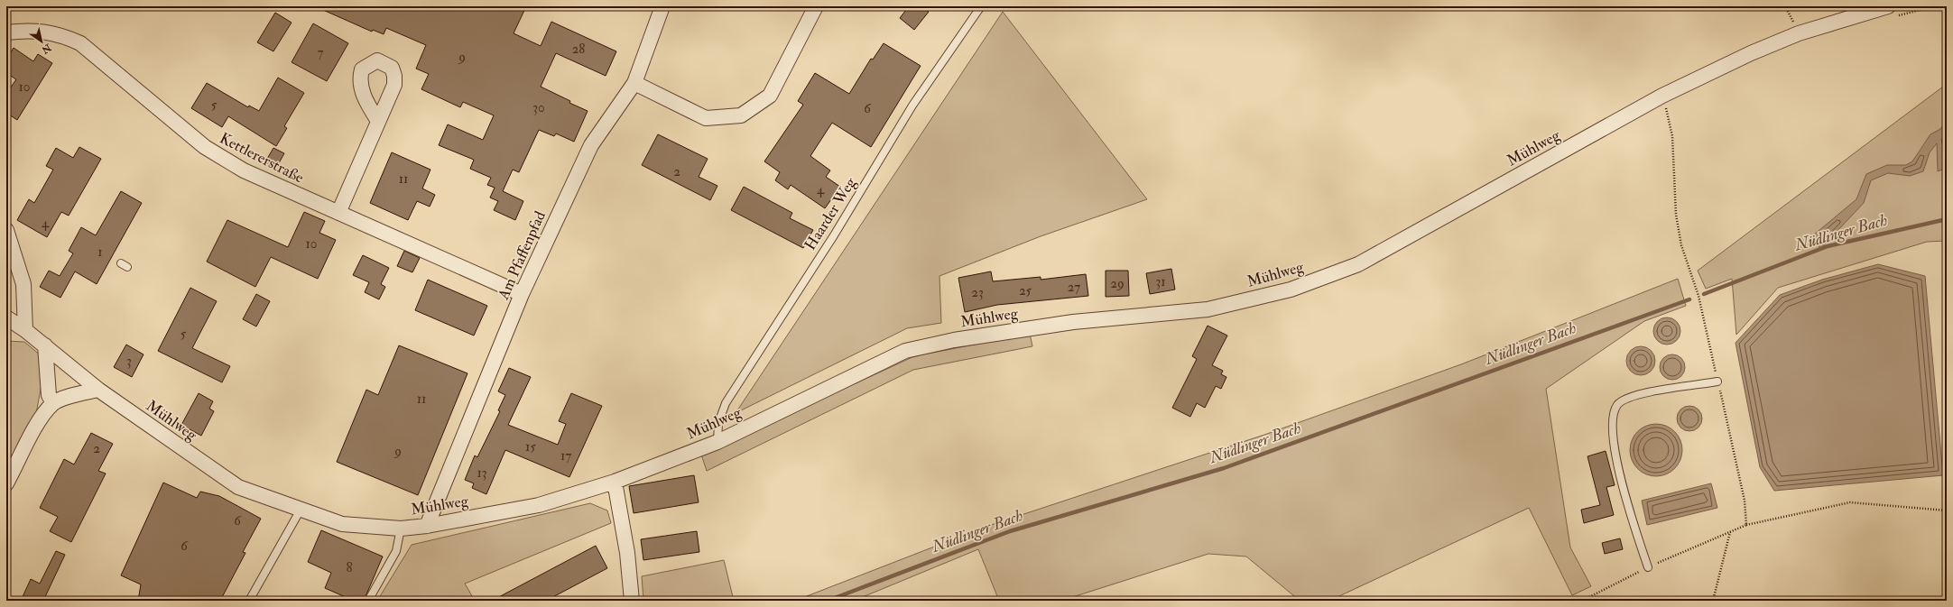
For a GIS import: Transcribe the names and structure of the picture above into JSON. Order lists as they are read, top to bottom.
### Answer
{
  "streets": {
    "street": ["Mühlweg", "Kettlererstraße", "Am Pfaffenpfad"],
    "lane": ["Haarder Weg"]
  },
  "crossings": [
    ["Mühlweg", "Haarder Weg"],
    ["Mühlweg", "Am Pfaffenpfad"],
    ["Kettlererstraße", "Am Pfaffenpfad"]
  ],
  "water": ["Nüdlinger Bach"],
  "house_numbers": [
    "28",
    "7",
    "9",
    "10",
    "5",
    "30",
    "6",
    "2",
    "11",
    "4",
    "4",
    "10",
    "1",
    "31",
    "29",
    "27",
    "25",
    "23",
    "5",
    "3",
    "11",
    "15",
    "2",
    "9",
    "17",
    "13",
    "6",
    "6",
    "8"
  ],
  "north": "bottom right"
}
